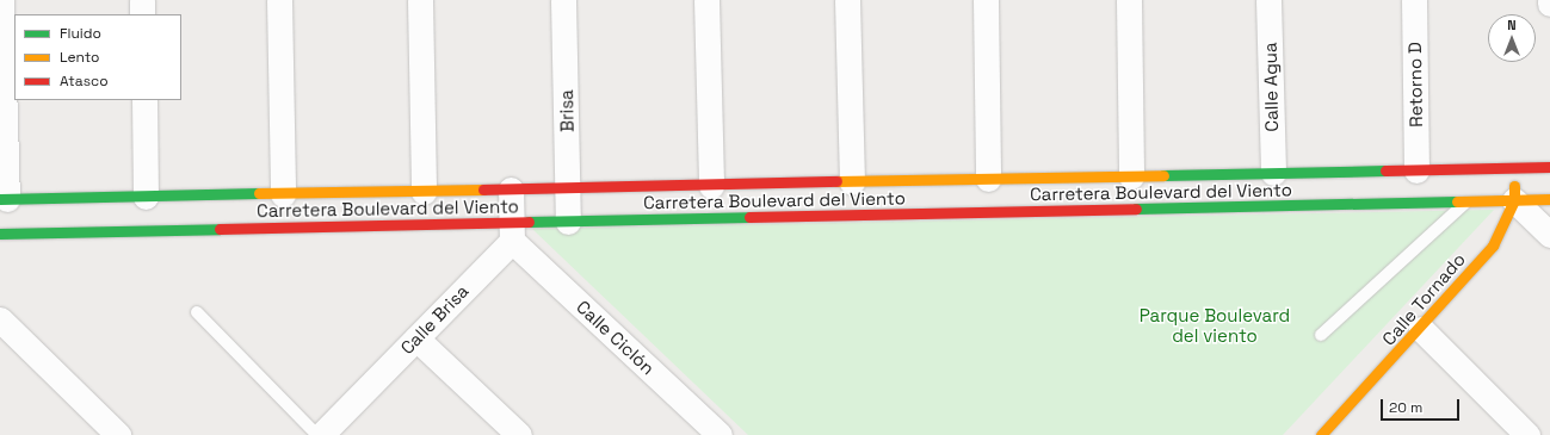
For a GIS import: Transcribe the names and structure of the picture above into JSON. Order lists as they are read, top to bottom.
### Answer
{
  "streets": {
    "street": [
      "Retorno D",
      "Calle Agua",
      "Brisa",
      "Carretera Boulevard del Viento",
      "Calle Tornado",
      "Calle Brisa",
      "Calle Ciclón"
    ]
  },
  "crossings": [
    ["Retorno D", "Carretera Boulevard del Viento"],
    ["Calle Agua", "Carretera Boulevard del Viento"],
    ["Brisa", "Carretera Boulevard del Viento"],
    ["Carretera Boulevard del Viento", "Calle Tornado"],
    ["Carretera Boulevard del Viento", "Calle Brisa"],
    ["Carretera Boulevard del Viento", "Calle Ciclón"],
    ["Calle Brisa", "Calle Ciclón"]
  ],
  "parks": ["Parque Boulevard del viento"],
  "legend": ["Fluido", "Lento", "Atasco"],
  "scale_bar": "20 m",
  "north": "top"
}
